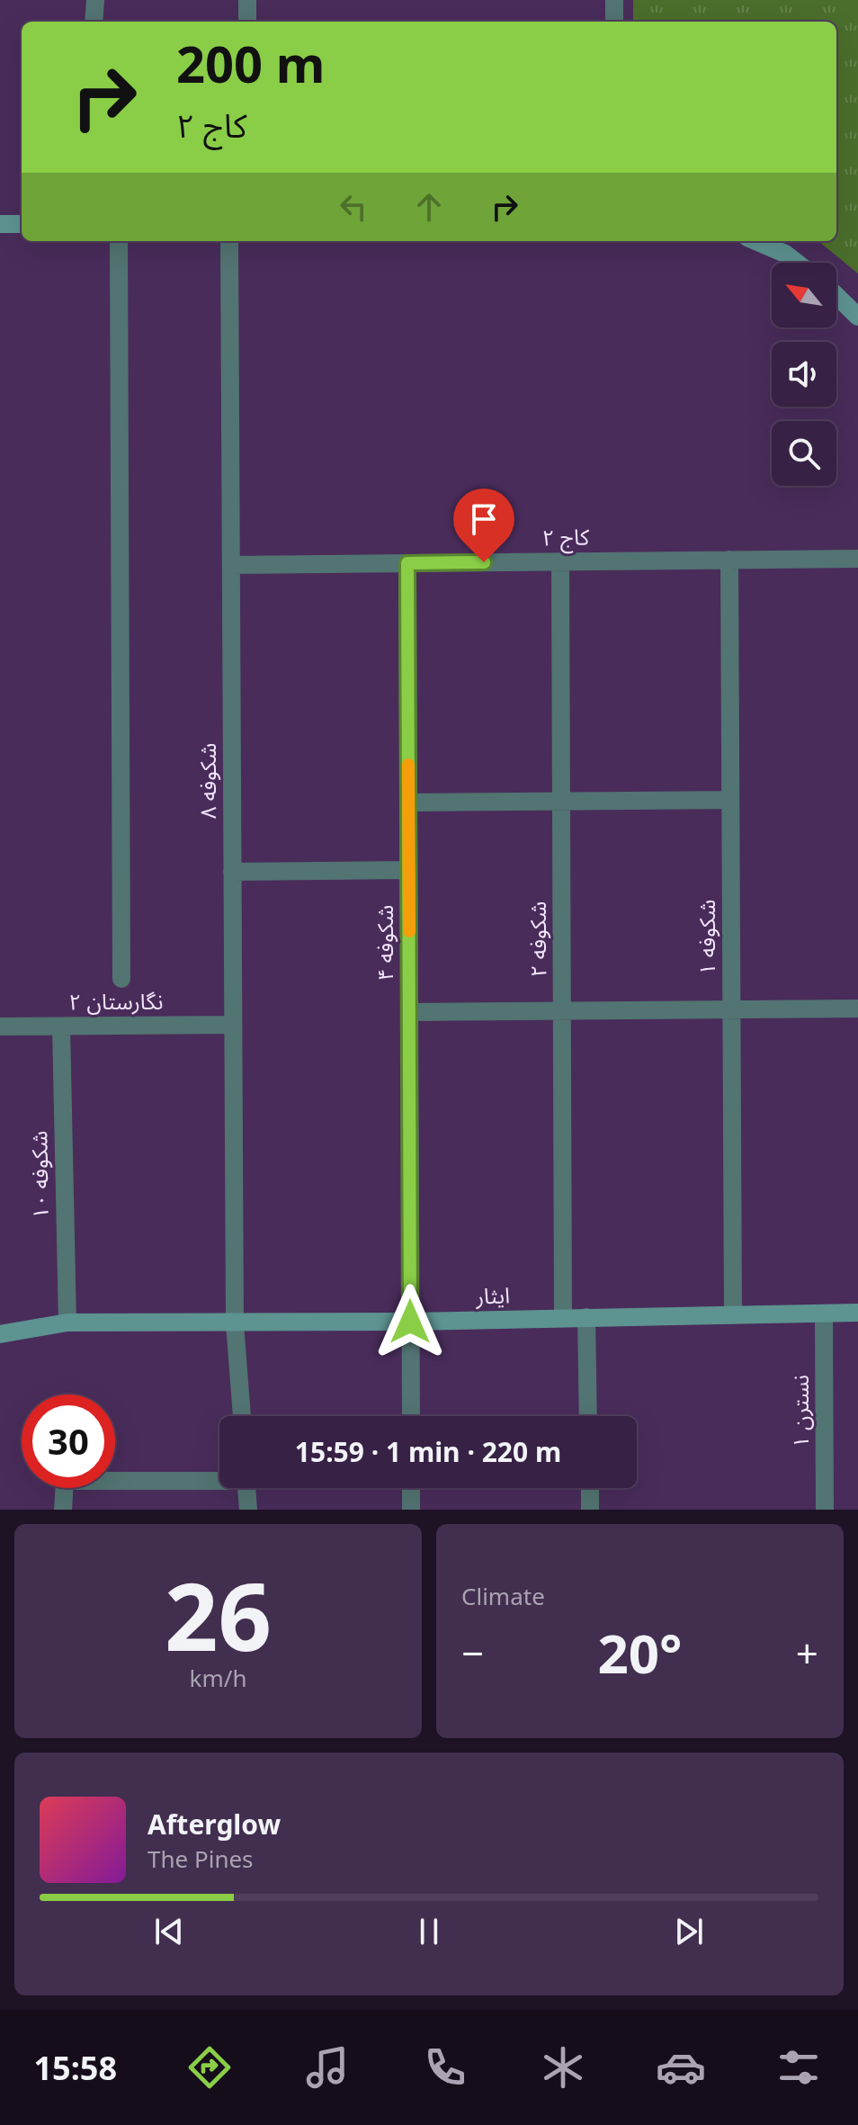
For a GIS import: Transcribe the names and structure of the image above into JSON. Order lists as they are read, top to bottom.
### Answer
{
  "streets": {
    "street": [
      "کاج ۲",
      "شکوفه ۸",
      "شکوفه ۱",
      "شکوفه ۲",
      "شکوفه ۴",
      "نگارستان ۲",
      "شکوفه ۱۰",
      "ایثار",
      "نسترن ۱"
    ]
  },
  "crossings": [
    ["کاج ۲", "شکوفه ۸"],
    ["کاج ۲", "شکوفه ۱"],
    ["کاج ۲", "شکوفه ۲"],
    ["کاج ۲", "شکوفه ۴"],
    ["شکوفه ۸", "نگارستان ۲"],
    ["شکوفه ۸", "ایثار"],
    ["شکوفه ۱", "ایثار"],
    ["شکوفه ۲", "ایثار"],
    ["شکوفه ۴", "ایثار"],
    ["نگارستان ۲", "شکوفه ۱۰"],
    ["شکوفه ۱۰", "ایثار"],
    ["ایثار", "نسترن ۱"]
  ],
  "north": "top left",
  "page": {
    "turn": ["200 m", "کاج ۲"],
    "limit": "30",
    "trip": "15:59 · 1 min · 220 m",
    "tile": [
      ["26", "km/h"],
      "Climate"
    ],
    "heat": ["−", "20°", "+"],
    "song": ["Afterglow", "The Pines"],
    "tabs": "15:58"
  }
}
